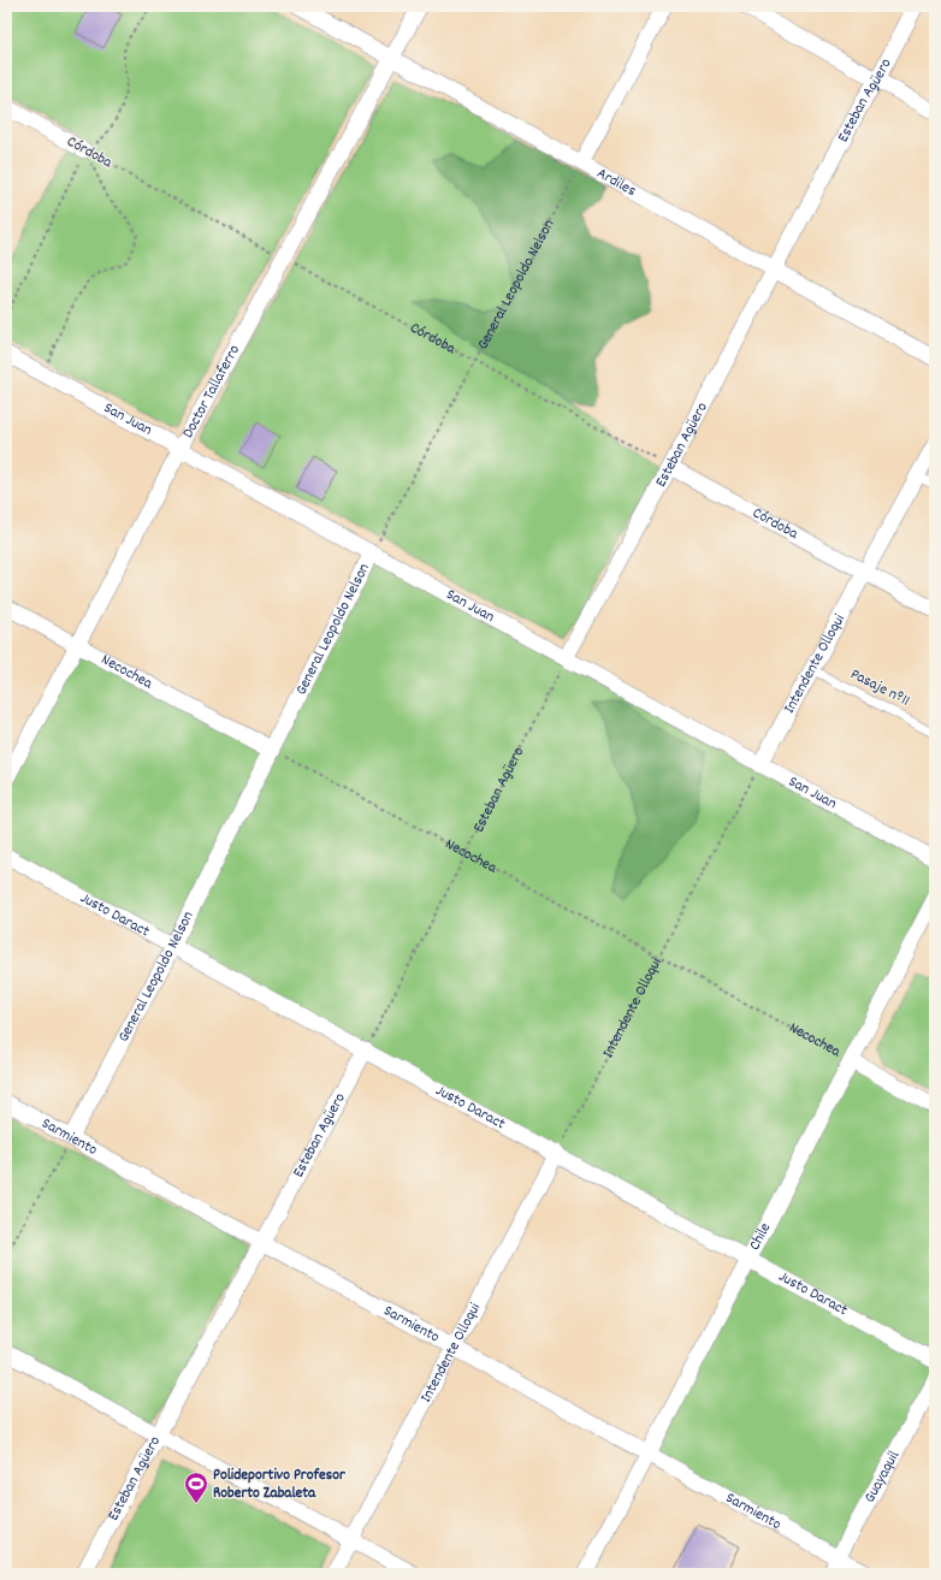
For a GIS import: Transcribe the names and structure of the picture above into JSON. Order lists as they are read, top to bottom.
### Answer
{
  "streets": {
    "street": [
      "Esteban Agüero",
      "Córdoba",
      "Ardiles",
      "General Leopoldo Nelson",
      "Doctor Tallaferro",
      "San Juan",
      "Intendente Olloqui",
      "Necochea",
      "Justo Daract",
      "Sarmiento",
      "Chile",
      "Guayaquil"
    ],
    "lane": ["Pasaje nº11"]
  },
  "crossings": [
    ["Esteban Agüero", "Córdoba"],
    ["Esteban Agüero", "Ardiles"],
    ["Esteban Agüero", "San Juan"],
    ["Esteban Agüero", "Necochea"],
    ["Esteban Agüero", "Justo Daract"],
    ["Esteban Agüero", "Sarmiento"],
    ["Córdoba", "General Leopoldo Nelson"],
    ["Córdoba", "Doctor Tallaferro"],
    ["Córdoba", "Intendente Olloqui"],
    ["Ardiles", "General Leopoldo Nelson"],
    ["Ardiles", "Doctor Tallaferro"],
    ["General Leopoldo Nelson", "San Juan"],
    ["General Leopoldo Nelson", "Necochea"],
    ["General Leopoldo Nelson", "Justo Daract"],
    ["General Leopoldo Nelson", "Sarmiento"],
    ["Doctor Tallaferro", "San Juan"],
    ["Doctor Tallaferro", "Necochea"],
    ["San Juan", "Intendente Olloqui"],
    ["Intendente Olloqui", "Necochea"],
    ["Intendente Olloqui", "Pasaje nº11"],
    ["Intendente Olloqui", "Justo Daract"],
    ["Intendente Olloqui", "Sarmiento"],
    ["Necochea", "Chile"],
    ["Justo Daract", "Chile"],
    ["Sarmiento", "Chile"],
    ["Sarmiento", "Guayaquil"]
  ],
  "places": {
    "sports": ["Polideportivo Profesor Roberto Zabaleta"]
  }
}
